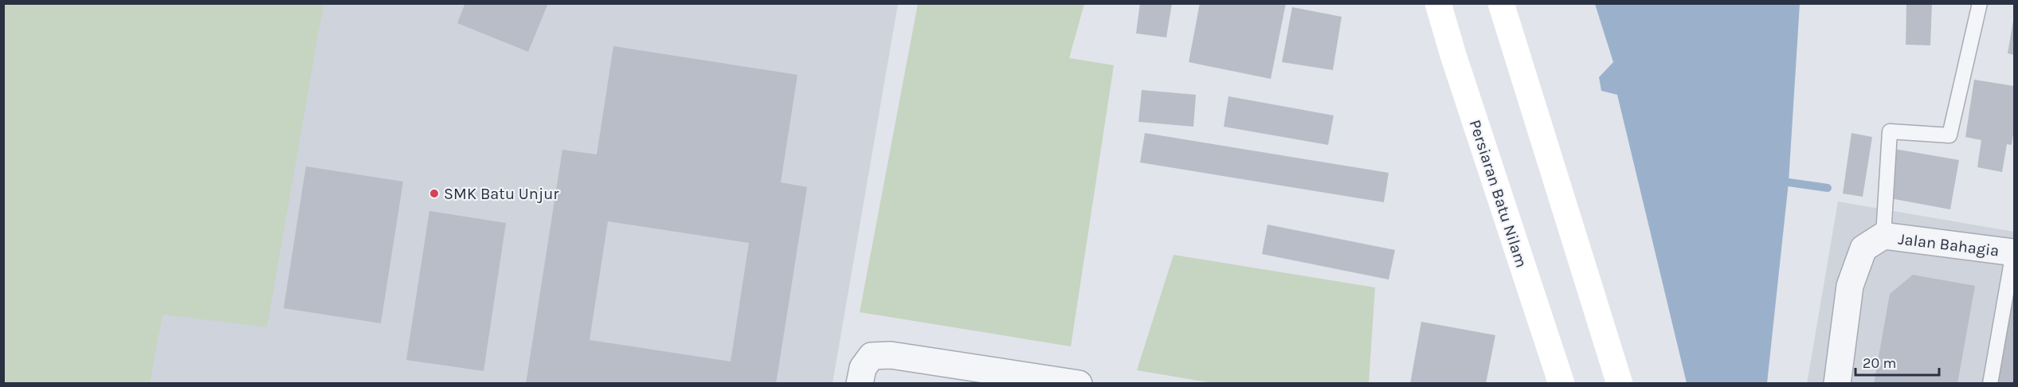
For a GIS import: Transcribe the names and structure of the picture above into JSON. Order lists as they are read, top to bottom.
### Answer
{
  "streets": {
    "main road": ["Persiaran Batu Nilam"],
    "street": ["Jalan Bahagia"]
  },
  "places": ["SMK Batu Unjur"],
  "scale_bar": "20 m"
}
